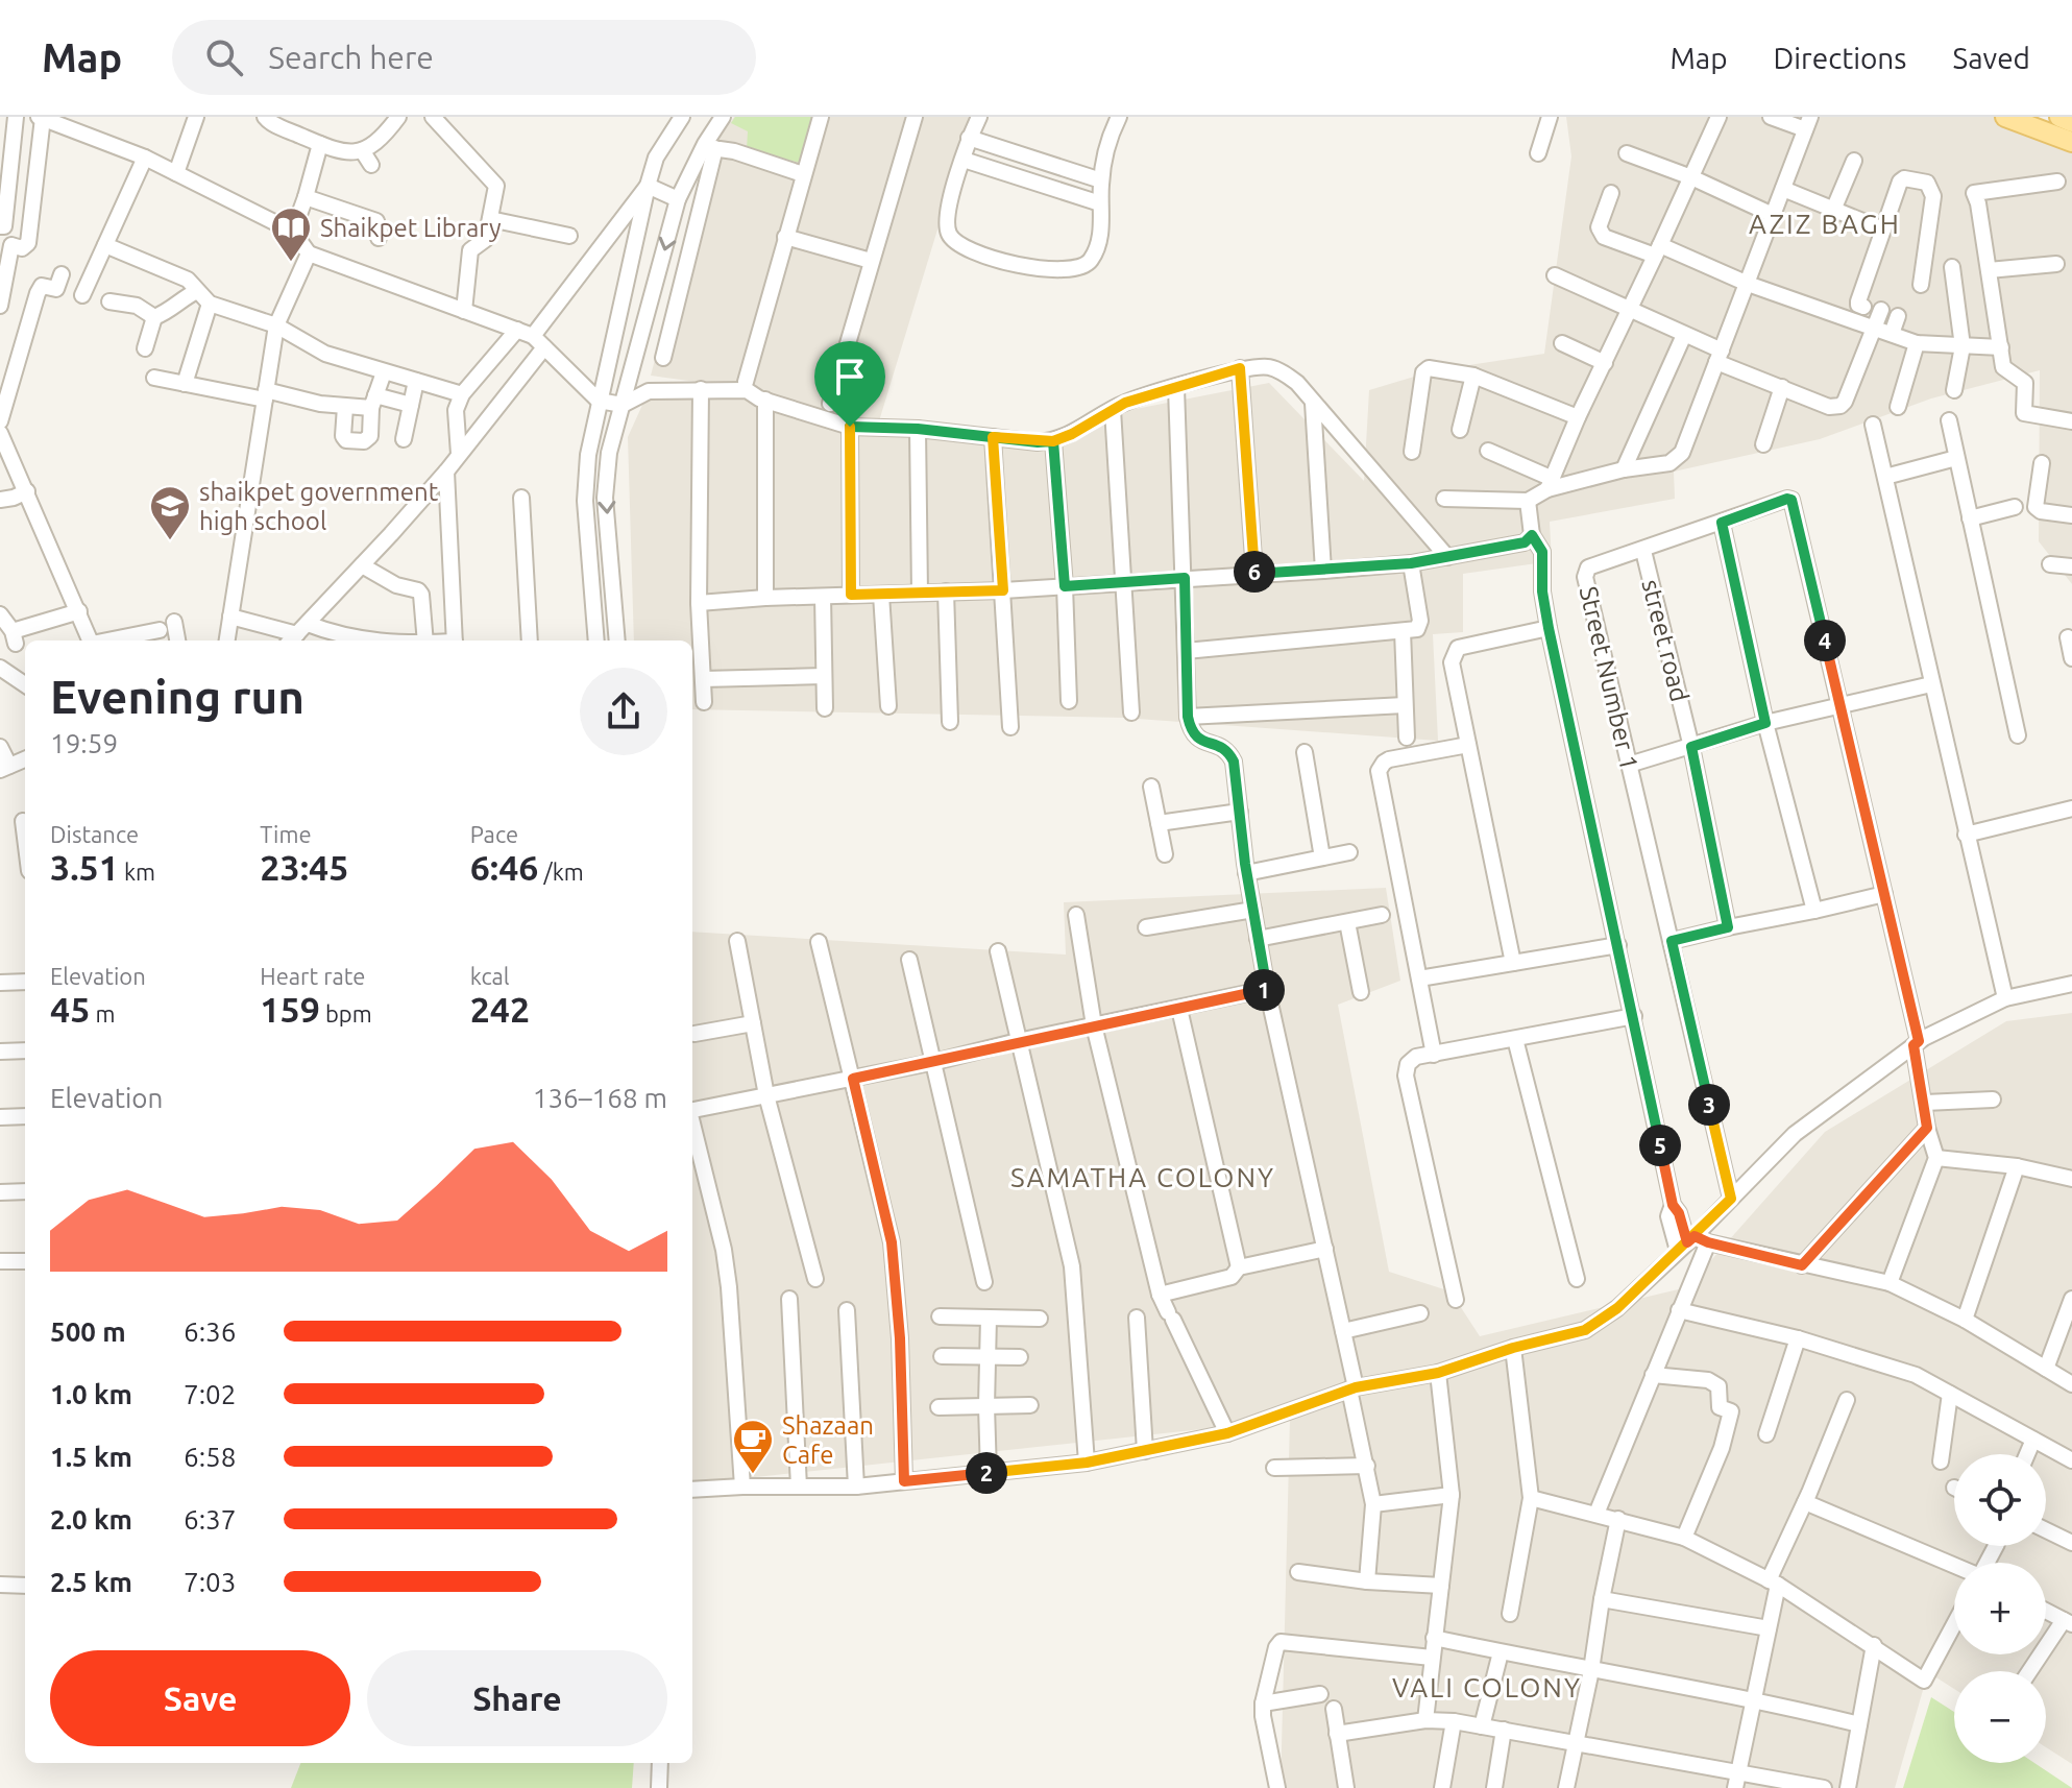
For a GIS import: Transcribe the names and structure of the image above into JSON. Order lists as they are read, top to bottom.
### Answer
{
  "streets": {
    "street": ["street road", "Street Number 1"]
  },
  "crossings": [
    ["street road", "Street Number 1"]
  ],
  "districts": ["AZIZ BAGH", "SAMATHA COLONY", "VALI COLONY"],
  "places": {
    "library": ["Shaikpet Library"],
    "school or university": ["shaikpet government high school"],
    "cafe": ["Shazaan Cafe"]
  },
  "page": {
    "header": "Map",
    "search": "Search here",
    "nav": ["Map", "Directions", "Saved"],
    "pins": [
      "6",
      "4",
      "1",
      "3",
      "5",
      "2"
    ],
    "heading": ["Evening run", "19:59"],
    "stats": [
      ["Distance", "3.51 km"],
      ["Time", "23:45"],
      ["Pace", "6:46 /km"],
      ["Elevation", "45 m"],
      ["Heart rate", "159 bpm"],
      ["kcal", "242"]
    ],
    "chart": ["Elevation", "136–168 m"],
    "list": [
      {
        "name": "500 m",
        "note": "6:36"
      },
      {
        "name": "1.0 km",
        "note": "7:02"
      },
      {
        "name": "1.5 km",
        "note": "6:58"
      },
      {
        "name": "2.0 km",
        "note": "6:37"
      },
      {
        "name": "2.5 km",
        "note": "7:03"
      }
    ],
    "map_buttons": ["+", "−"],
    "buttons": ["Save", "Share"]
  }
}
